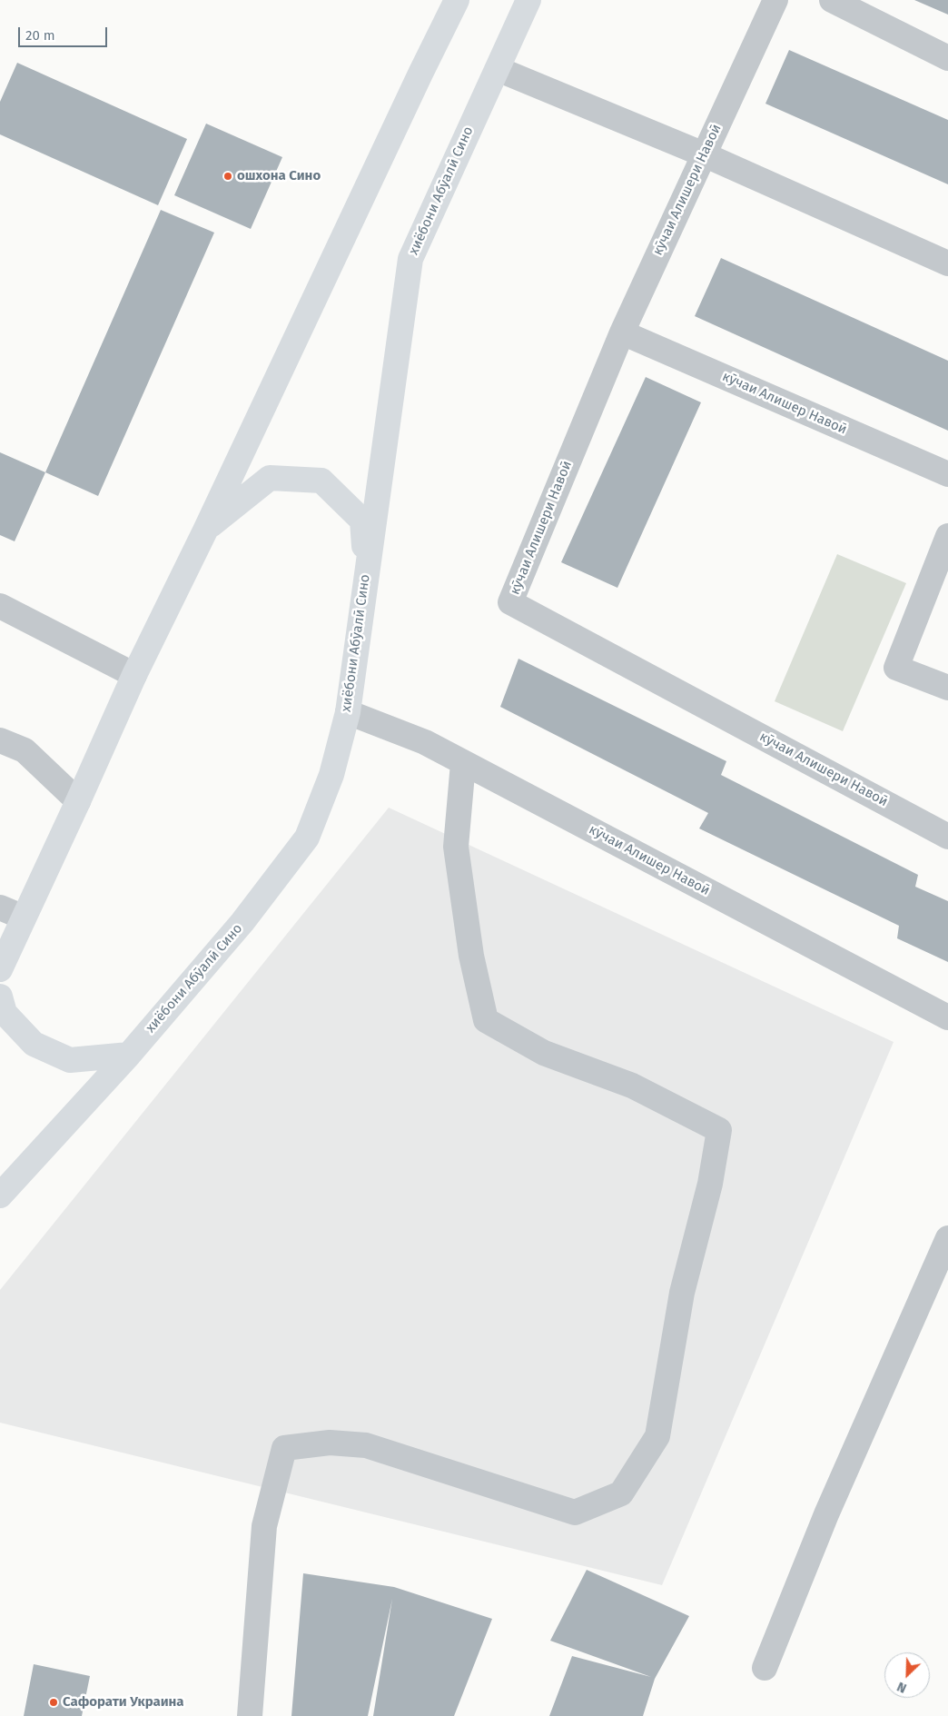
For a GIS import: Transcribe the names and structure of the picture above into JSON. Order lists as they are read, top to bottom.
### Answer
{
  "streets": {
    "main road": ["хиёбони Абӯалӣ Сино"],
    "street": ["кӯчаи Алишери Навоӣ", "кӯчаи Алишер Навоӣ"]
  },
  "crossings": [
    ["кӯчаи Алишери Навоӣ", "кӯчаи Алишер Навоӣ"],
    ["хиёбони Абӯалӣ Сино", "кӯчаи Алишер Навоӣ"]
  ],
  "places": ["ошхона Сино", "Сафорати Украина"],
  "scale_bar": "20 m",
  "north": "bottom left"
}
